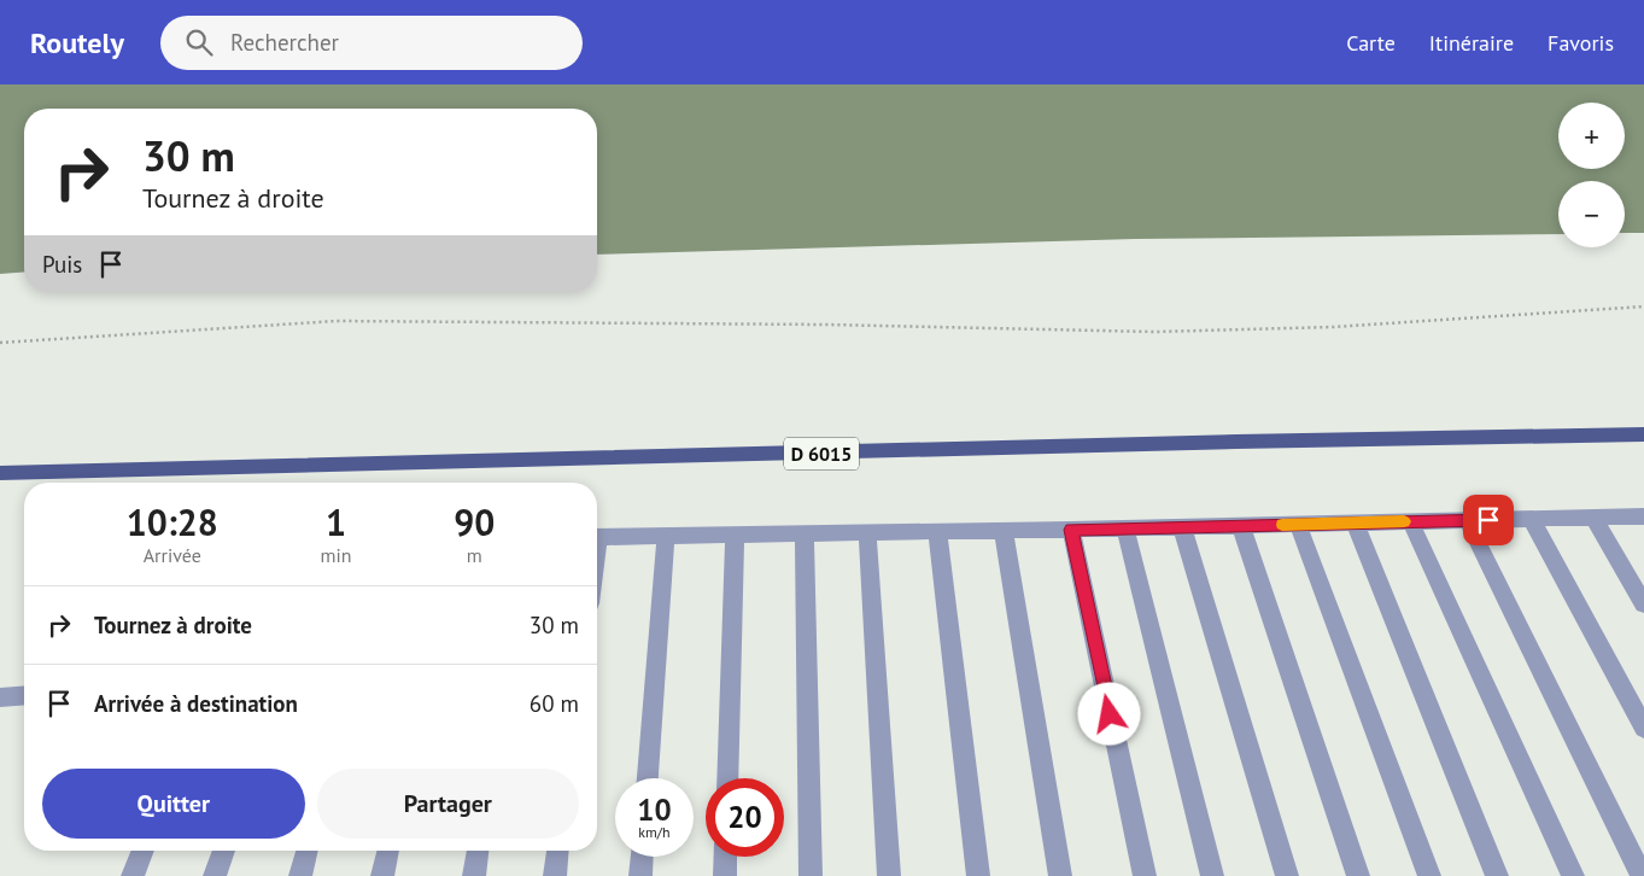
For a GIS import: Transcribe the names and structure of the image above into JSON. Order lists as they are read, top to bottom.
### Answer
{
  "streets": {
    "main road": ["D 6015"]
  },
  "page": {
    "header": "Routely",
    "search": "Rechercher",
    "nav": ["Carte", "Itinéraire", "Favoris"],
    "map_buttons": ["+", "−"],
    "turn": ["30 m", "Tournez à droite"],
    "then": "Puis",
    "eta": [
      "10:28",
      "Arrivée",
      "1",
      "min",
      "90",
      "m"
    ],
    "list": [
      {
        "name": "Tournez à droite",
        "value": "30 m"
      },
      {
        "name": "Arrivée à destination",
        "value": "60 m"
      }
    ],
    "buttons": ["Quitter", "Partager"],
    "speed": "10 km/h",
    "limit": "20"
  }
}
